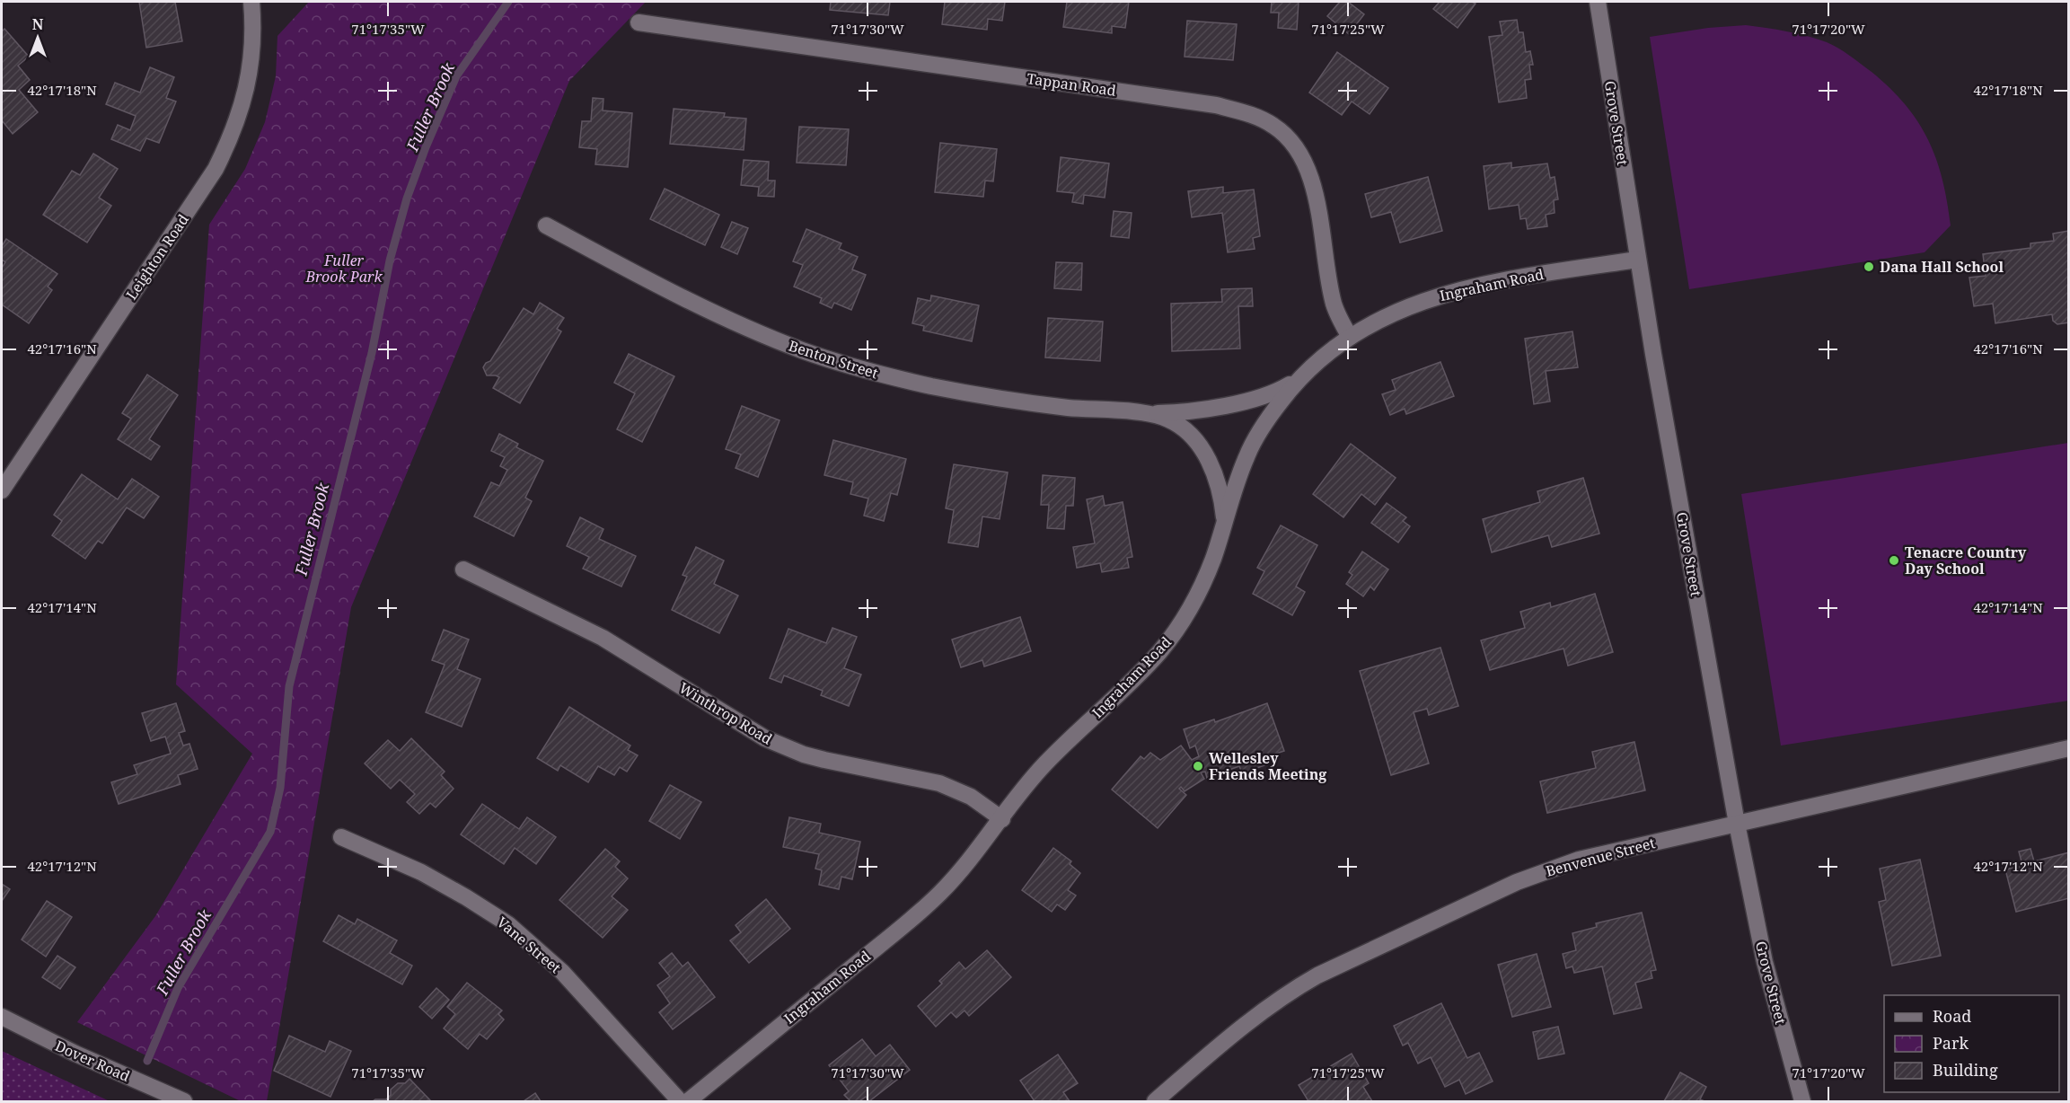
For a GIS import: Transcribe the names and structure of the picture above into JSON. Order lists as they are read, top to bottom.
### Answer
{
  "streets": {
    "street": [
      "Tappan Road",
      "Grove Street",
      "Leighton Road",
      "Ingraham Road",
      "Benton Street",
      "Winthrop Road",
      "Benvenue Street",
      "Vane Street",
      "Dover Road"
    ]
  },
  "crossings": [
    ["Tappan Road", "Ingraham Road"],
    ["Grove Street", "Ingraham Road"],
    ["Grove Street", "Benvenue Street"],
    ["Ingraham Road", "Benton Street"],
    ["Ingraham Road", "Winthrop Road"]
  ],
  "water": ["Fuller Brook"],
  "parks": ["Fuller Brook Park"],
  "places": ["Dana Hall School", "Tenacre Country Day School", "Wellesley Friends Meeting"],
  "legend": ["Road", "Park", "Building"],
  "north": "top",
  "coordinates": [
    "71°17'35\"W",
    "71°17'30\"W",
    "71°17'25\"W",
    "71°17'20\"W",
    "42°17'18\"N",
    "42°17'16\"N",
    "42°17'14\"N",
    "42°17'12\"N"
  ]
}
